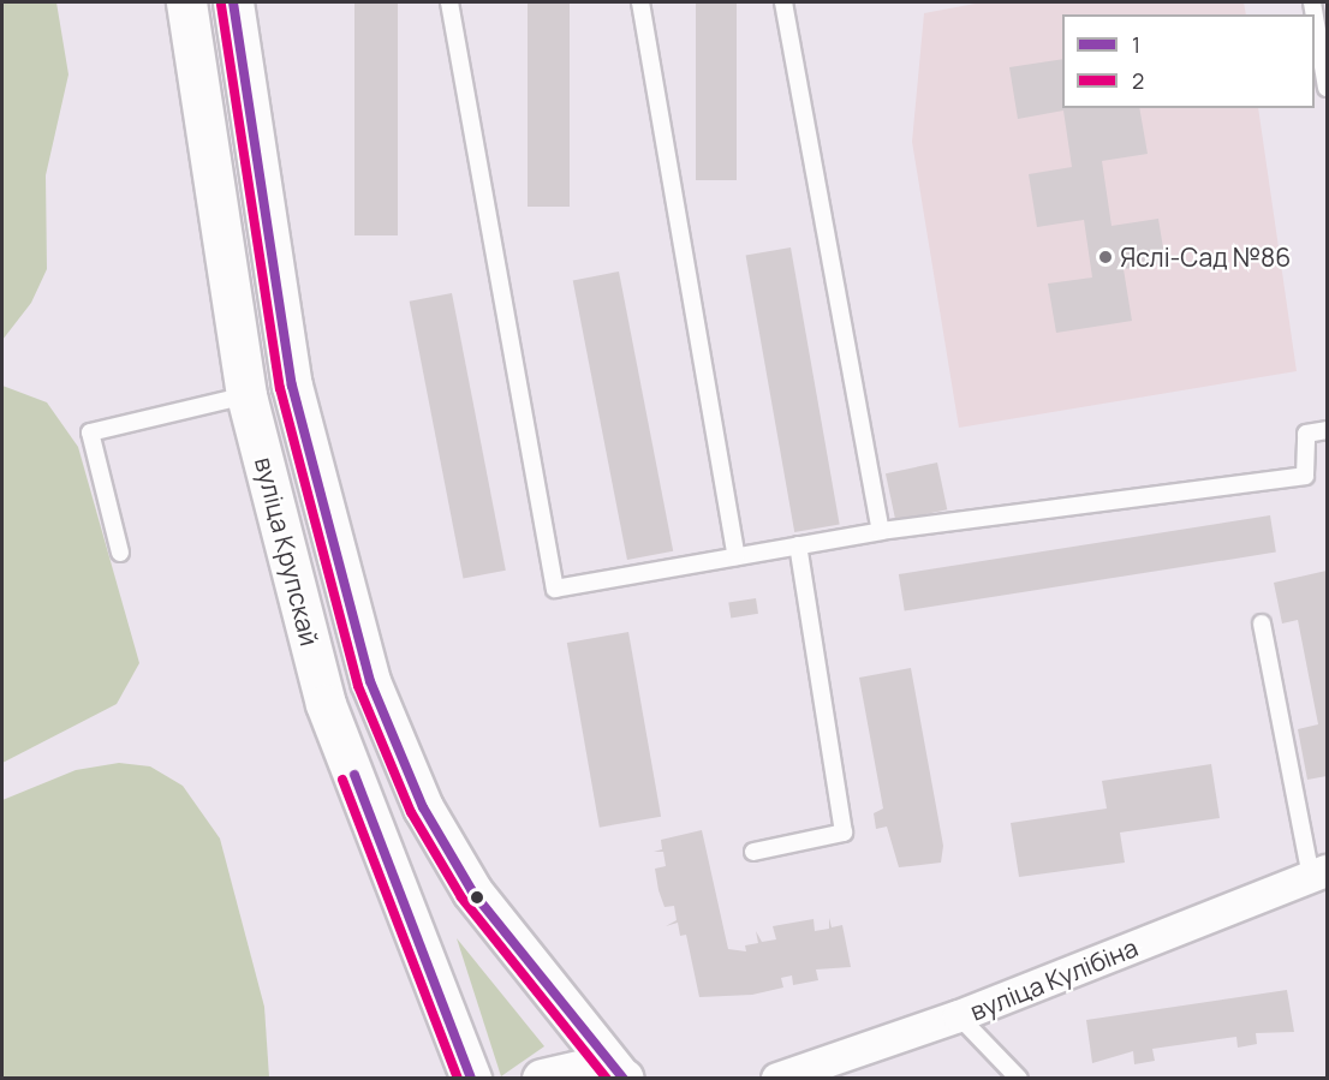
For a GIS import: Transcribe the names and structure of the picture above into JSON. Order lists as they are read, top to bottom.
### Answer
{
  "streets": {
    "main road": ["вуліца Крупскай"],
    "street": ["вуліца Кулібіна"]
  },
  "places": ["Яслі-Сад №86"],
  "lines": ["transit line 1", "transit line 2"],
  "legend": ["1", "2"]
}
